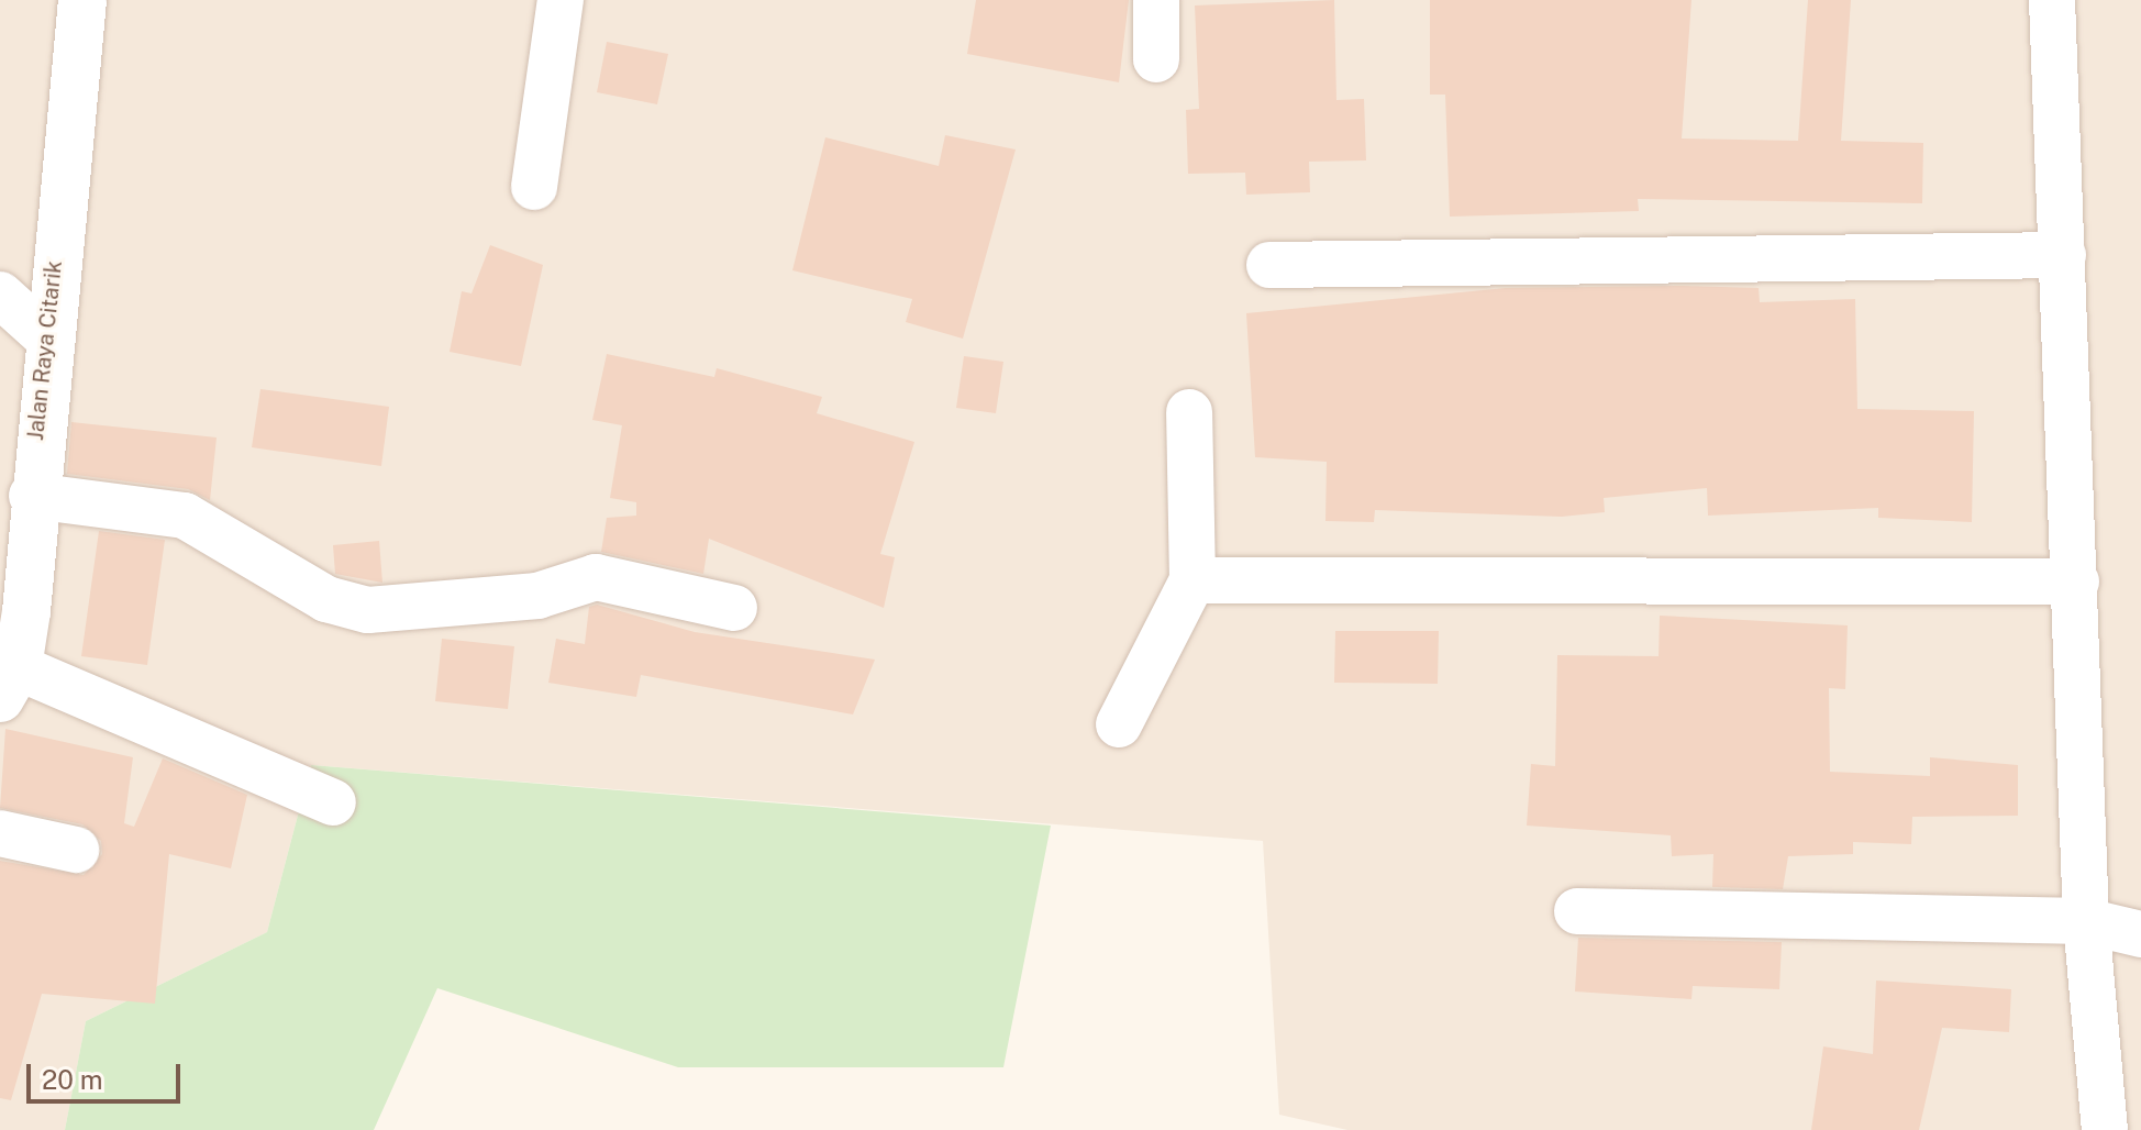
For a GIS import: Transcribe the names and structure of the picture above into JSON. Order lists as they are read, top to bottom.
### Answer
{
  "streets": {
    "street": ["Jalan Raya Citarik"]
  },
  "scale_bar": "20 m"
}
